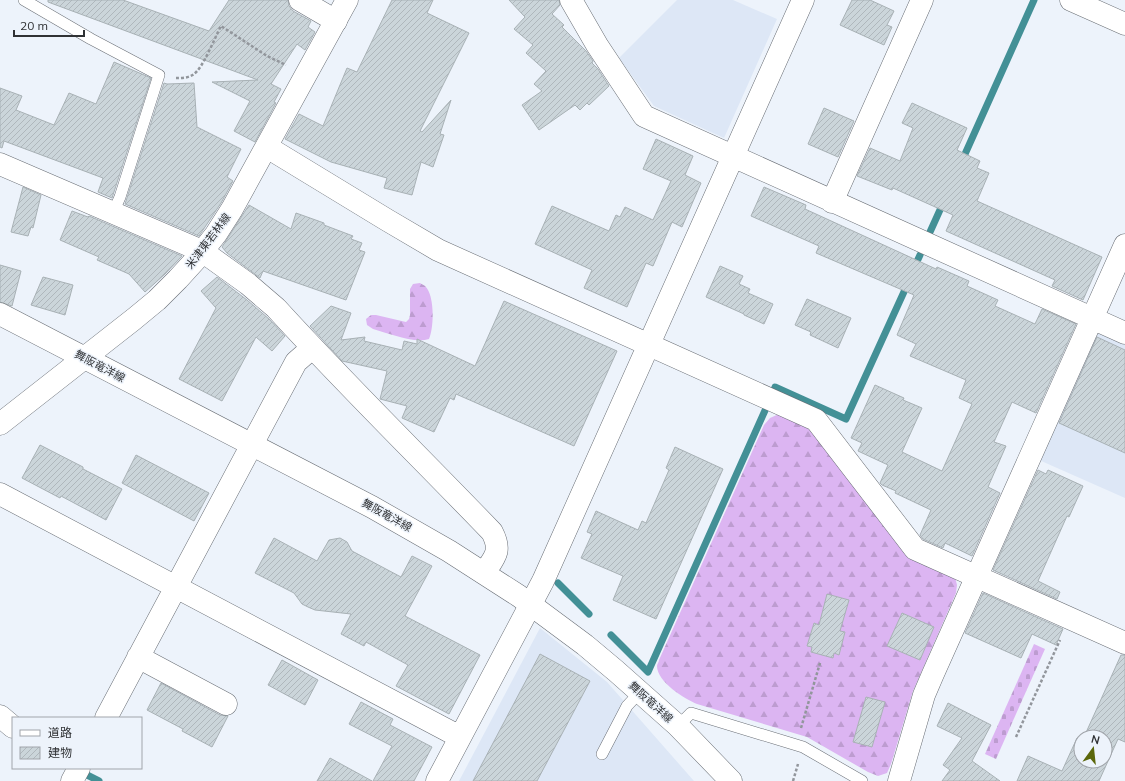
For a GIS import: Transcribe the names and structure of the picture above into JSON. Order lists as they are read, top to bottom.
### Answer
{
  "streets": {
    "street": ["米津東若林線", "舞阪竜洋線"]
  },
  "crossings": [
    ["米津東若林線", "舞阪竜洋線"]
  ],
  "legend": ["道路", "建物"],
  "scale_bar": "20 m",
  "north": "top"
}
